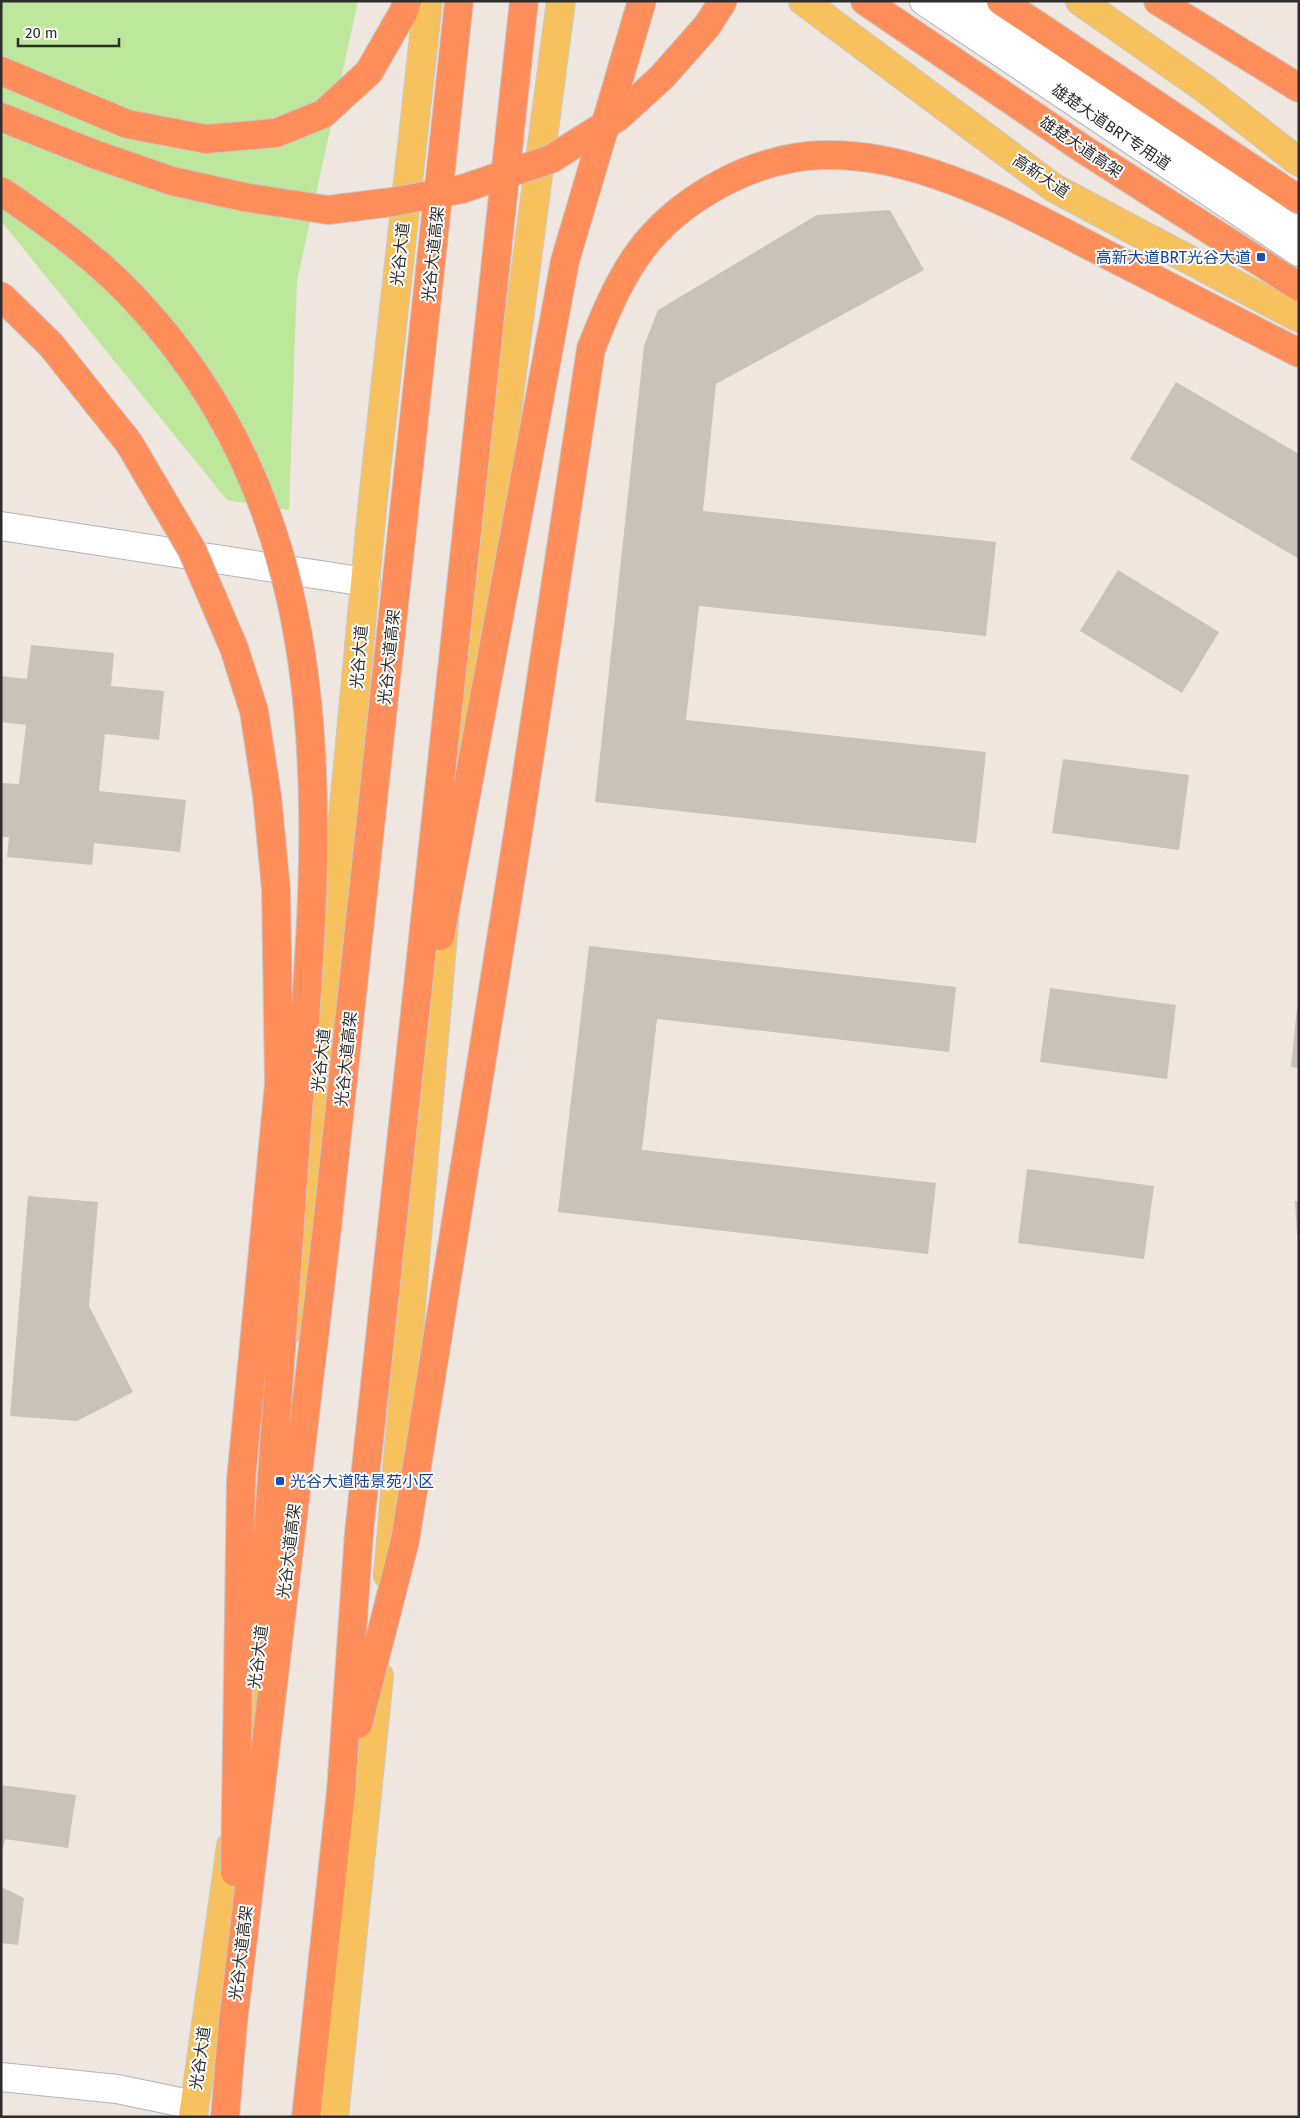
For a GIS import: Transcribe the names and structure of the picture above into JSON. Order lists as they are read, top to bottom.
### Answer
{
  "streets": {
    "highway": ["雄楚大道高架", "光谷大道高架"],
    "main road": ["高新大道", "光谷大道"],
    "street": ["雄楚大道BRT专用道"]
  },
  "places": {
    "transit": ["高新大道BRT光谷大道", "光谷大道陆景苑小区"]
  },
  "scale_bar": "20 m"
}
